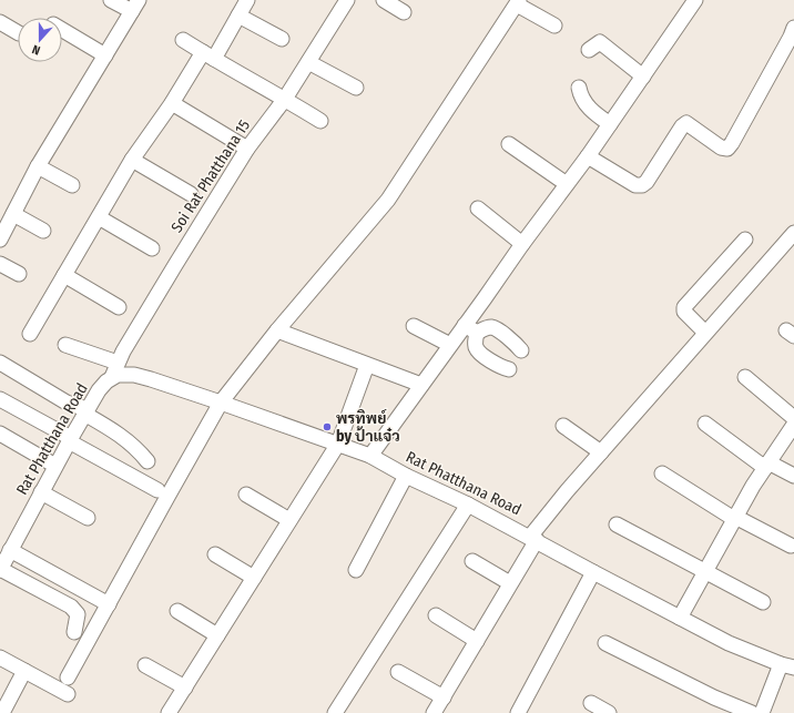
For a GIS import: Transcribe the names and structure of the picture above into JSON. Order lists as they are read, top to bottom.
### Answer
{
  "streets": {
    "street": ["Soi Rat Phatthana 15", "Rat Phatthana Road"]
  },
  "crossings": [
    ["Soi Rat Phatthana 15", "Rat Phatthana Road"]
  ],
  "places": ["พรทิพย์ by ป้าแจ๋ว"],
  "north": "bottom"
}
